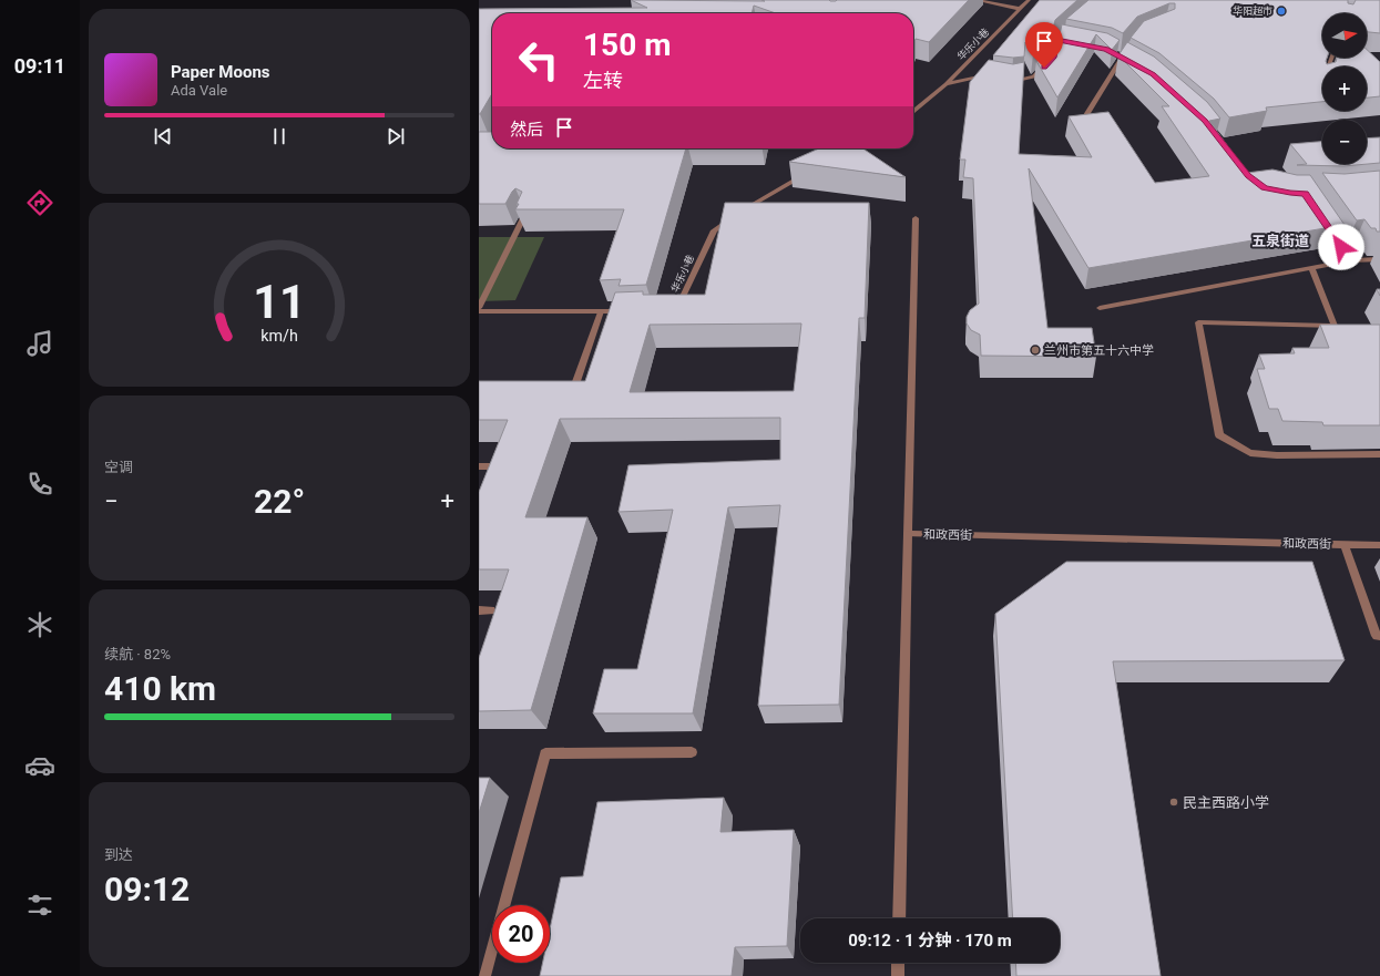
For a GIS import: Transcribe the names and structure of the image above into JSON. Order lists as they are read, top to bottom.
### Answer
{
  "streets": {
    "street": ["华乐小巷", "和政西街"]
  },
  "districts": ["五泉街道"],
  "places": ["华阳超市", "兰州市第五十六中学", "民主西路小学"],
  "north": "right",
  "page": {
    "tabs": "09:11",
    "map_buttons": ["+", "−"],
    "turn": ["150 m", "左转"],
    "song": ["Paper Moons", "Ada Vale"],
    "then": "然后",
    "tile": [
      "空调",
      ["续航 · 82%", "410 km"],
      ["到达", "09:12"]
    ],
    "heat": ["−", "22°", "+"],
    "limit": "20",
    "trip": "09:12 · 1 分钟 · 170 m",
    "gauge": ["11", "km/h"]
  }
}
